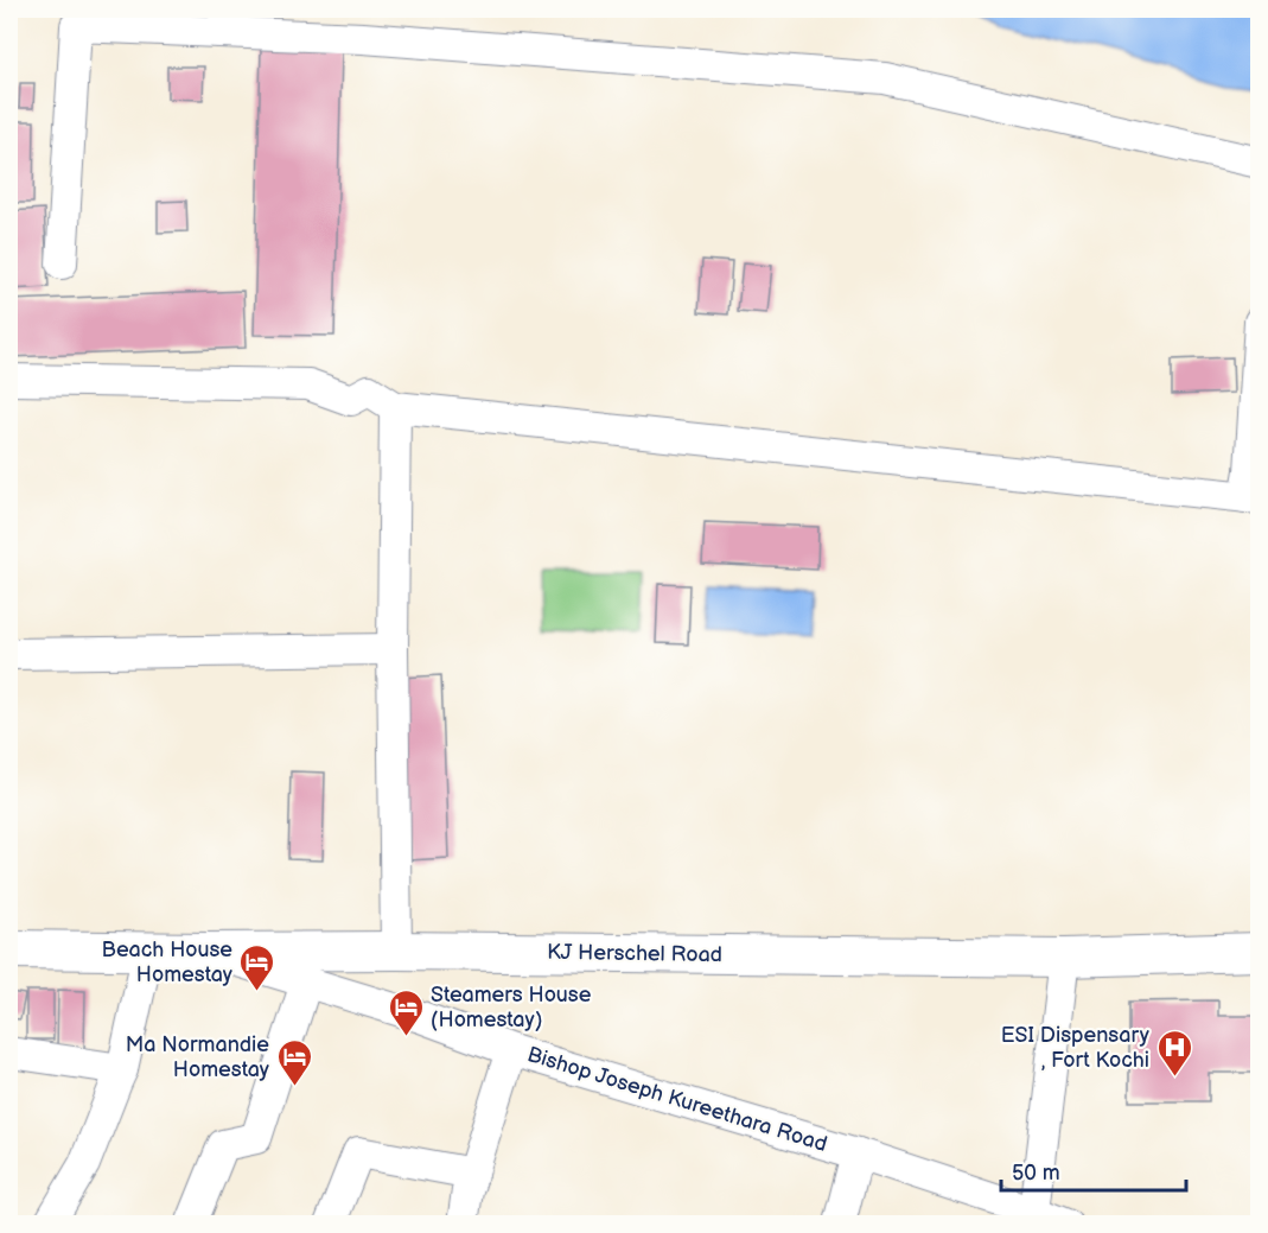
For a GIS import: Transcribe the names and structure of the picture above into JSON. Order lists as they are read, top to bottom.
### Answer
{
  "streets": {
    "main road": ["KJ Herschel Road"],
    "street": ["Bishop Joseph Kureethara Road"]
  },
  "crossings": [
    ["KJ Herschel Road", "Bishop Joseph Kureethara Road"]
  ],
  "places": {
    "hotel": ["Beach House Homestay", "Steamers House (Homestay)", "Ma Normandie Homestay"],
    "hospital": ["ESI Dispensary , Fort Kochi"]
  },
  "scale_bar": "50 m"
}
